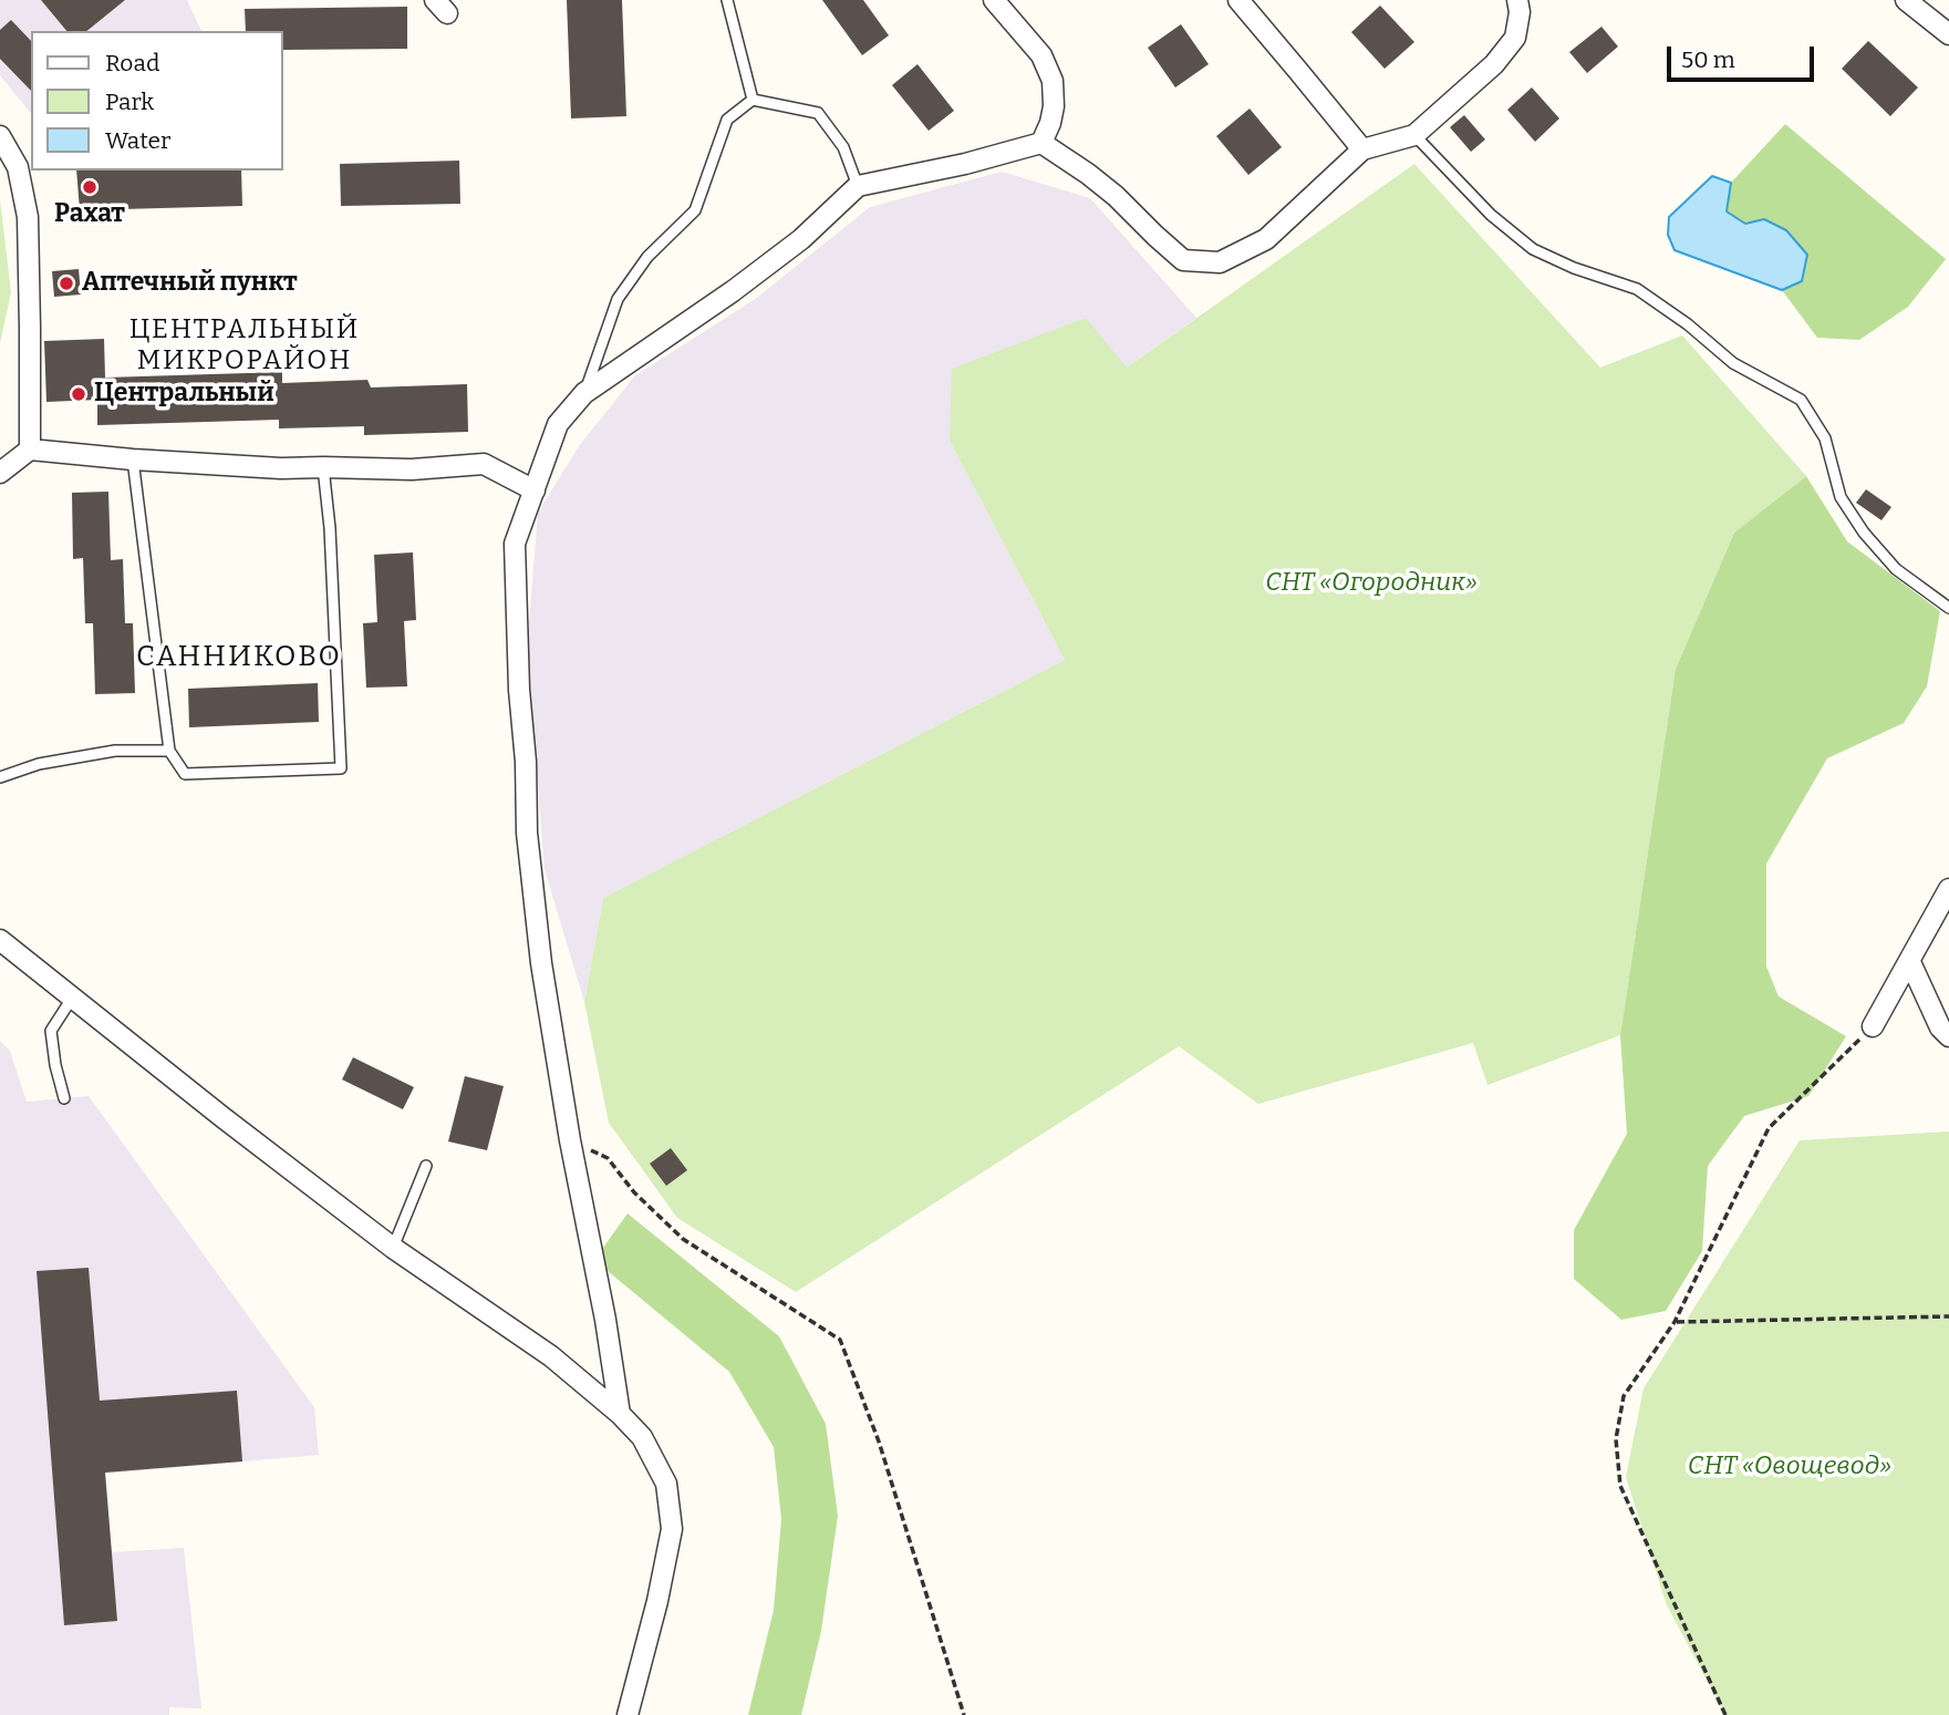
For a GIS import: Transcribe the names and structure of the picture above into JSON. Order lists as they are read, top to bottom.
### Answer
{
  "districts": ["ЦЕНТРАЛЬНЫЙ МИКРОРАЙОН", "САННИКОВО"],
  "parks": ["СНТ «Огородник»", "СНТ «Овощевод»"],
  "places": ["Рахат", "Аптечный пункт", "Центральный"],
  "legend": ["Road", "Park", "Water"],
  "scale_bar": "50 m"
}
